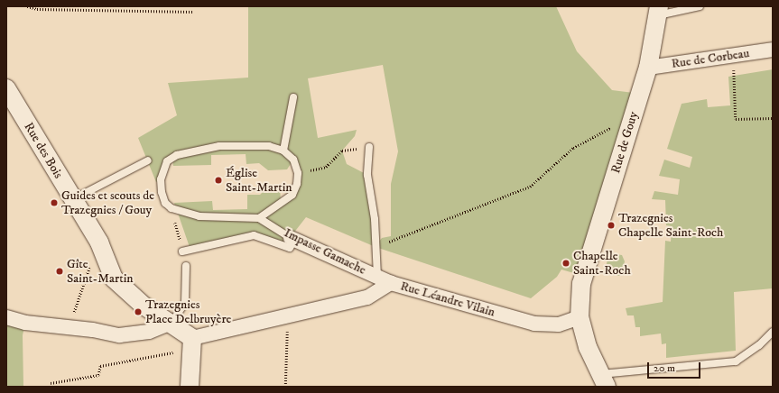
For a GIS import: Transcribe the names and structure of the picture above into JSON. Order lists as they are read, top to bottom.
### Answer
{
  "streets": {
    "street": [
      "Rue de Corbeau",
      "Rue de Gouy",
      "Rue des Bois",
      "Impasse Gamache",
      "Rue Léandre Vilain"
    ]
  },
  "crossings": [
    ["Rue de Corbeau", "Rue de Gouy"],
    ["Rue de Gouy", "Rue Léandre Vilain"],
    ["Rue des Bois", "Rue Léandre Vilain"],
    ["Impasse Gamache", "Rue Léandre Vilain"]
  ],
  "places": [
    "Église Saint-Martin",
    "Guides et scouts de Trazegnies / Gouy",
    "Trazegnies Chapelle Saint-Roch",
    "Chapelle Saint-Roch",
    "Gîte Saint-Martin",
    "Trazegnies Place Delbruyère"
  ],
  "scale_bar": "20 m"
}
